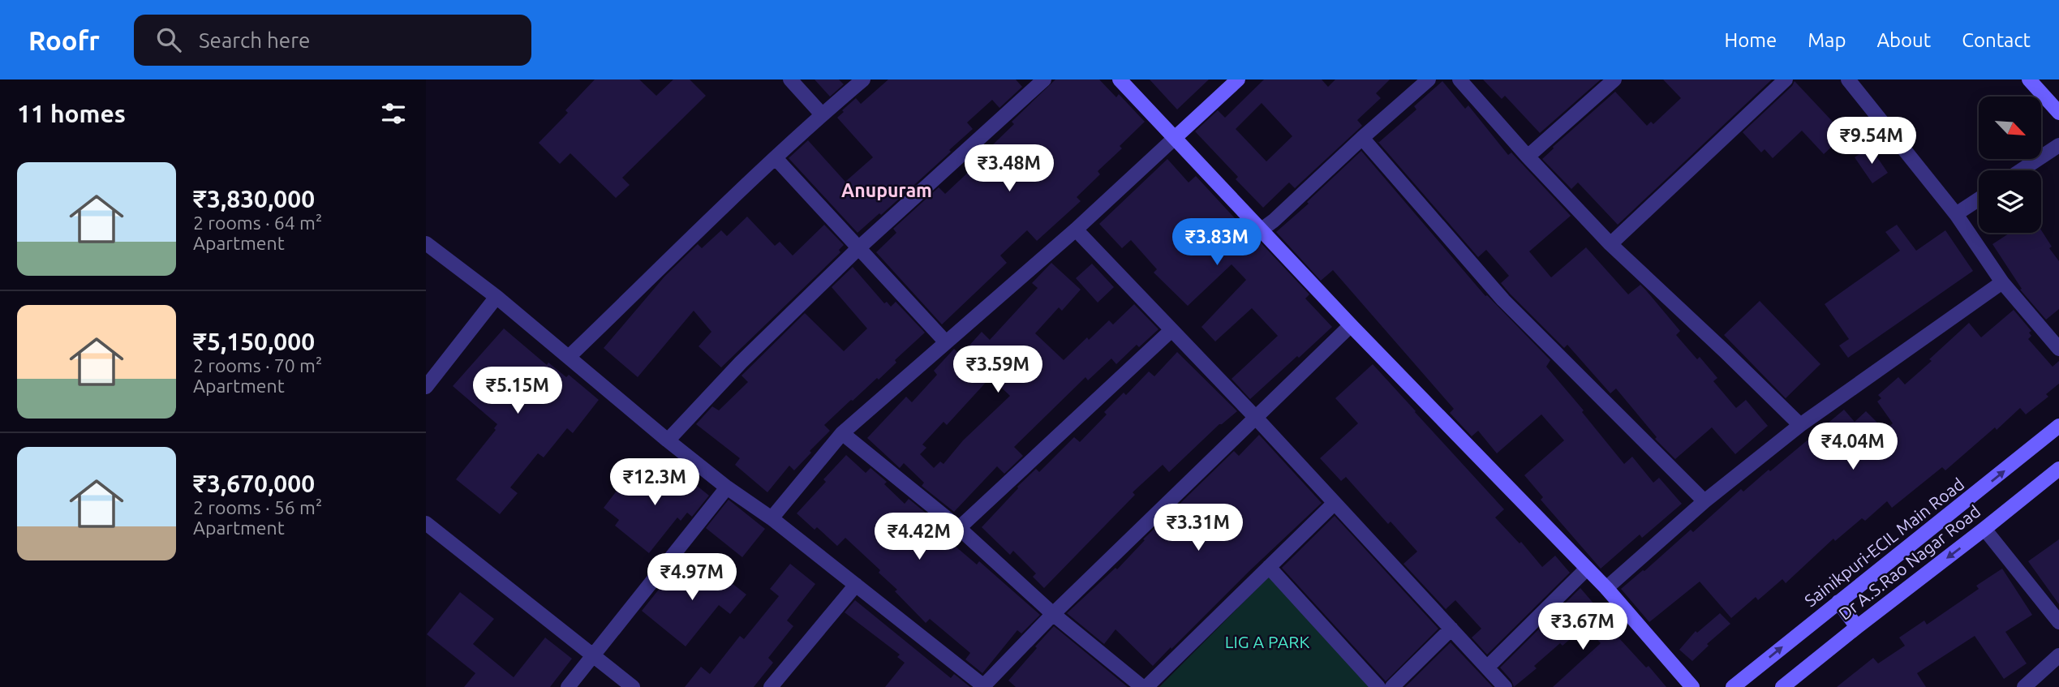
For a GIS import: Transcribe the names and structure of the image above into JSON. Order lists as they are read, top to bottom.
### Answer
{
  "streets": {
    "street": ["Sainikpuri-ECIL Main Road", "Dr A.S.Rao Nagar Road"]
  },
  "one_way": ["Sainikpuri-ECIL Main Road", "Dr A.S.Rao Nagar Road"],
  "districts": ["Anupuram"],
  "parks": ["LIG A PARK"],
  "north": "bottom right",
  "page": {
    "header": "Roofr",
    "search": "Search here",
    "nav": [
      "Home",
      "Map",
      "About",
      "Contact"
    ],
    "heading": "11 homes",
    "price": [
      "₹9.54M",
      "₹3.48M",
      "₹3.83M",
      "₹3.59M",
      "₹5.15M",
      "₹4.04M",
      "₹12.3M",
      "₹3.31M",
      "₹4.42M",
      "₹4.97M",
      "₹3.67M"
    ],
    "list": [
      {
        "name": "₹3,830,000",
        "note": "2 rooms · 64 m² · Apartment"
      },
      {
        "name": "₹5,150,000",
        "note": "2 rooms · 70 m² · Apartment"
      },
      {
        "name": "₹3,670,000",
        "note": "2 rooms · 56 m² · Apartment"
      }
    ]
  }
}
